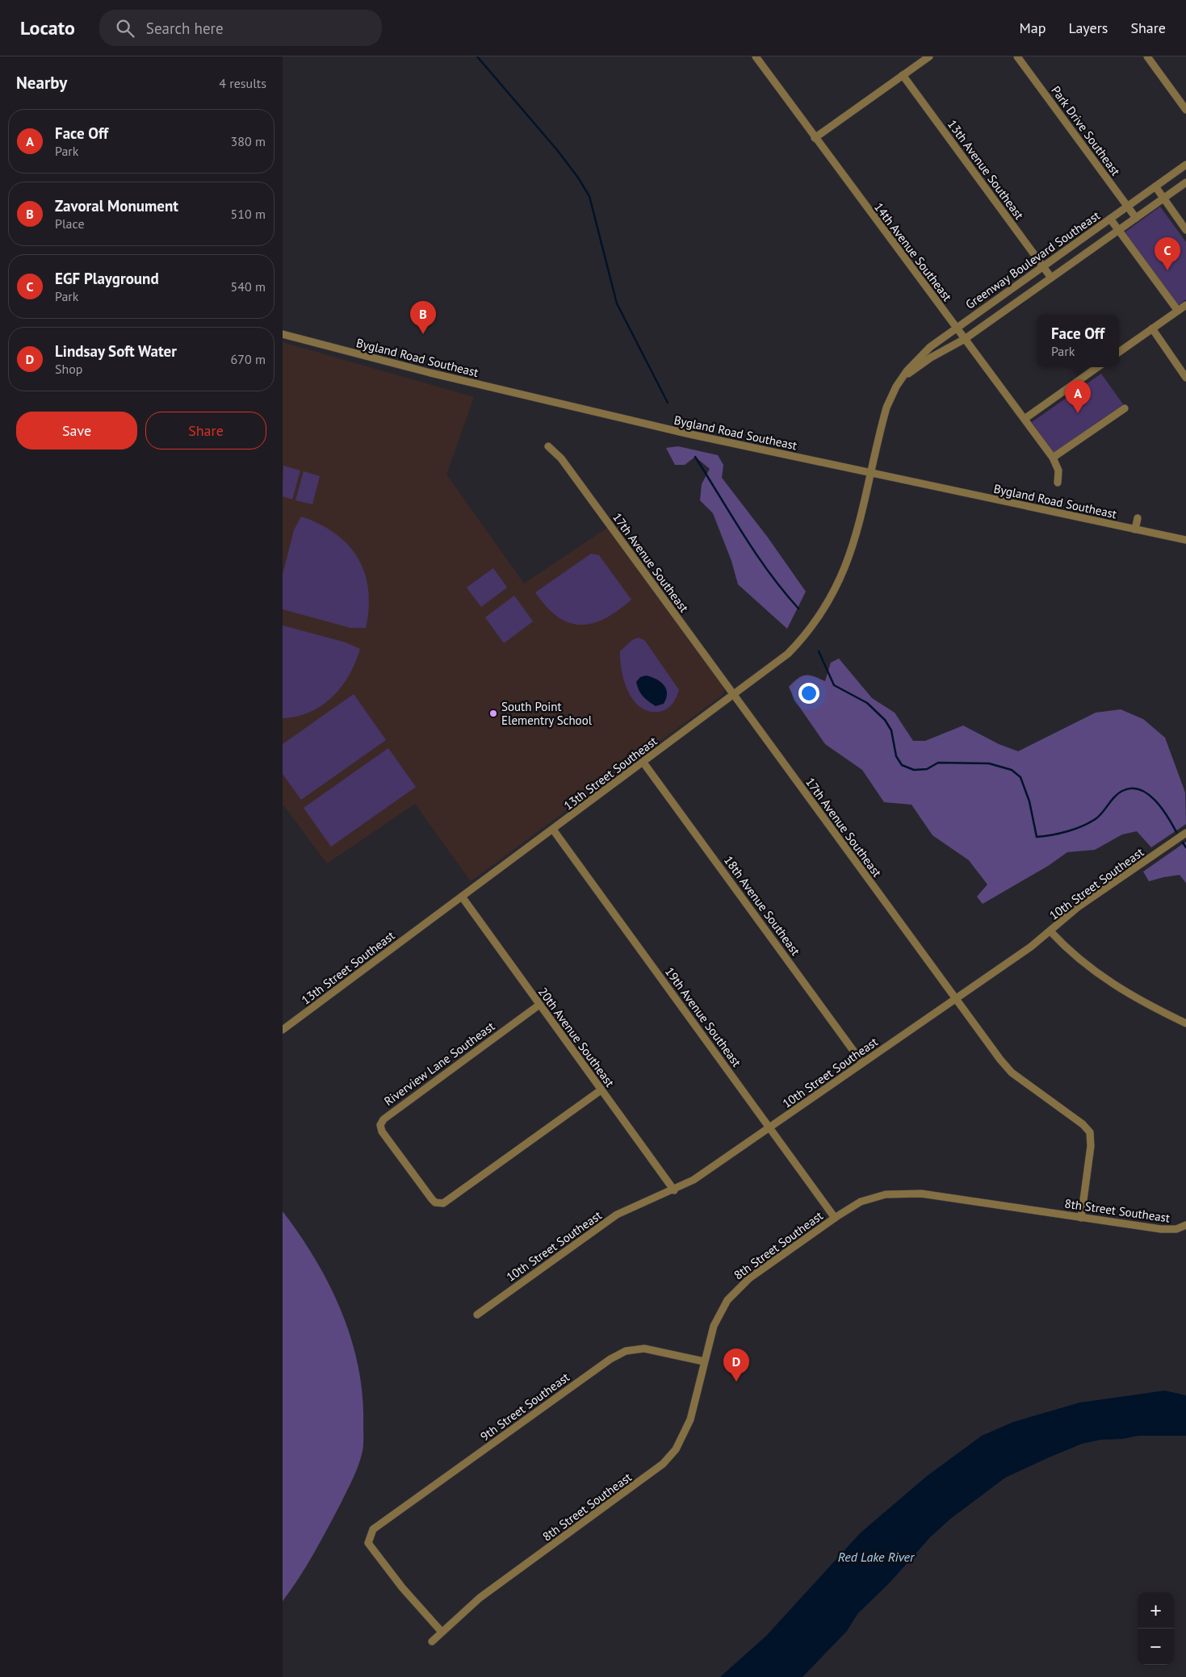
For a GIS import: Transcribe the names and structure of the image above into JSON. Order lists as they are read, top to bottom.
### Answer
{
  "streets": {
    "street": [
      "Park Drive Southeast",
      "13th Avenue Southeast",
      "14th Avenue Southeast",
      "Greenway Boulevard Southeast",
      "Bygland Road Southeast",
      "17th Avenue Southeast",
      "13th Street Southeast",
      "10th Street Southeast",
      "18th Avenue Southeast",
      "19th Avenue Southeast",
      "20th Avenue Southeast",
      "Riverview Lane Southeast",
      "8th Street Southeast",
      "9th Street Southeast"
    ]
  },
  "crossings": [
    ["Park Drive Southeast", "Greenway Boulevard Southeast"],
    ["13th Avenue Southeast", "Greenway Boulevard Southeast"],
    ["14th Avenue Southeast", "Greenway Boulevard Southeast"],
    ["Greenway Boulevard Southeast", "Bygland Road Southeast"],
    ["Greenway Boulevard Southeast", "13th Street Southeast"],
    ["Bygland Road Southeast", "13th Street Southeast"],
    ["17th Avenue Southeast", "13th Street Southeast"],
    ["17th Avenue Southeast", "10th Street Southeast"],
    ["17th Avenue Southeast", "8th Street Southeast"],
    ["13th Street Southeast", "18th Avenue Southeast"],
    ["13th Street Southeast", "19th Avenue Southeast"],
    ["13th Street Southeast", "20th Avenue Southeast"],
    ["10th Street Southeast", "18th Avenue Southeast"],
    ["10th Street Southeast", "19th Avenue Southeast"],
    ["10th Street Southeast", "20th Avenue Southeast"],
    ["19th Avenue Southeast", "8th Street Southeast"],
    ["20th Avenue Southeast", "Riverview Lane Southeast"],
    ["8th Street Southeast", "9th Street Southeast"]
  ],
  "water": ["Red Lake River"],
  "places": ["South Point Elementry School"],
  "page": {
    "header": "Locato",
    "search": "Search here",
    "nav": ["Map", "Layers", "Share"],
    "heading": ["Nearby", "4 results"],
    "list": [
      {
        "mark": "A",
        "name": "Face Off",
        "note": "Park",
        "value": "380 m"
      },
      {
        "mark": "B",
        "name": "Zavoral Monument",
        "note": "Place",
        "value": "510 m"
      },
      {
        "mark": "C",
        "name": "EGF Playground",
        "note": "Park",
        "value": "540 m"
      },
      {
        "mark": "D",
        "name": "Lindsay Soft Water",
        "note": "Shop",
        "value": "670 m"
      }
    ],
    "pins": [
      "C",
      "B",
      "A",
      "D"
    ],
    "popup": ["Face Off", "Park"],
    "buttons": ["Save", "Share"],
    "map_buttons": ["+", "−"]
  }
}
